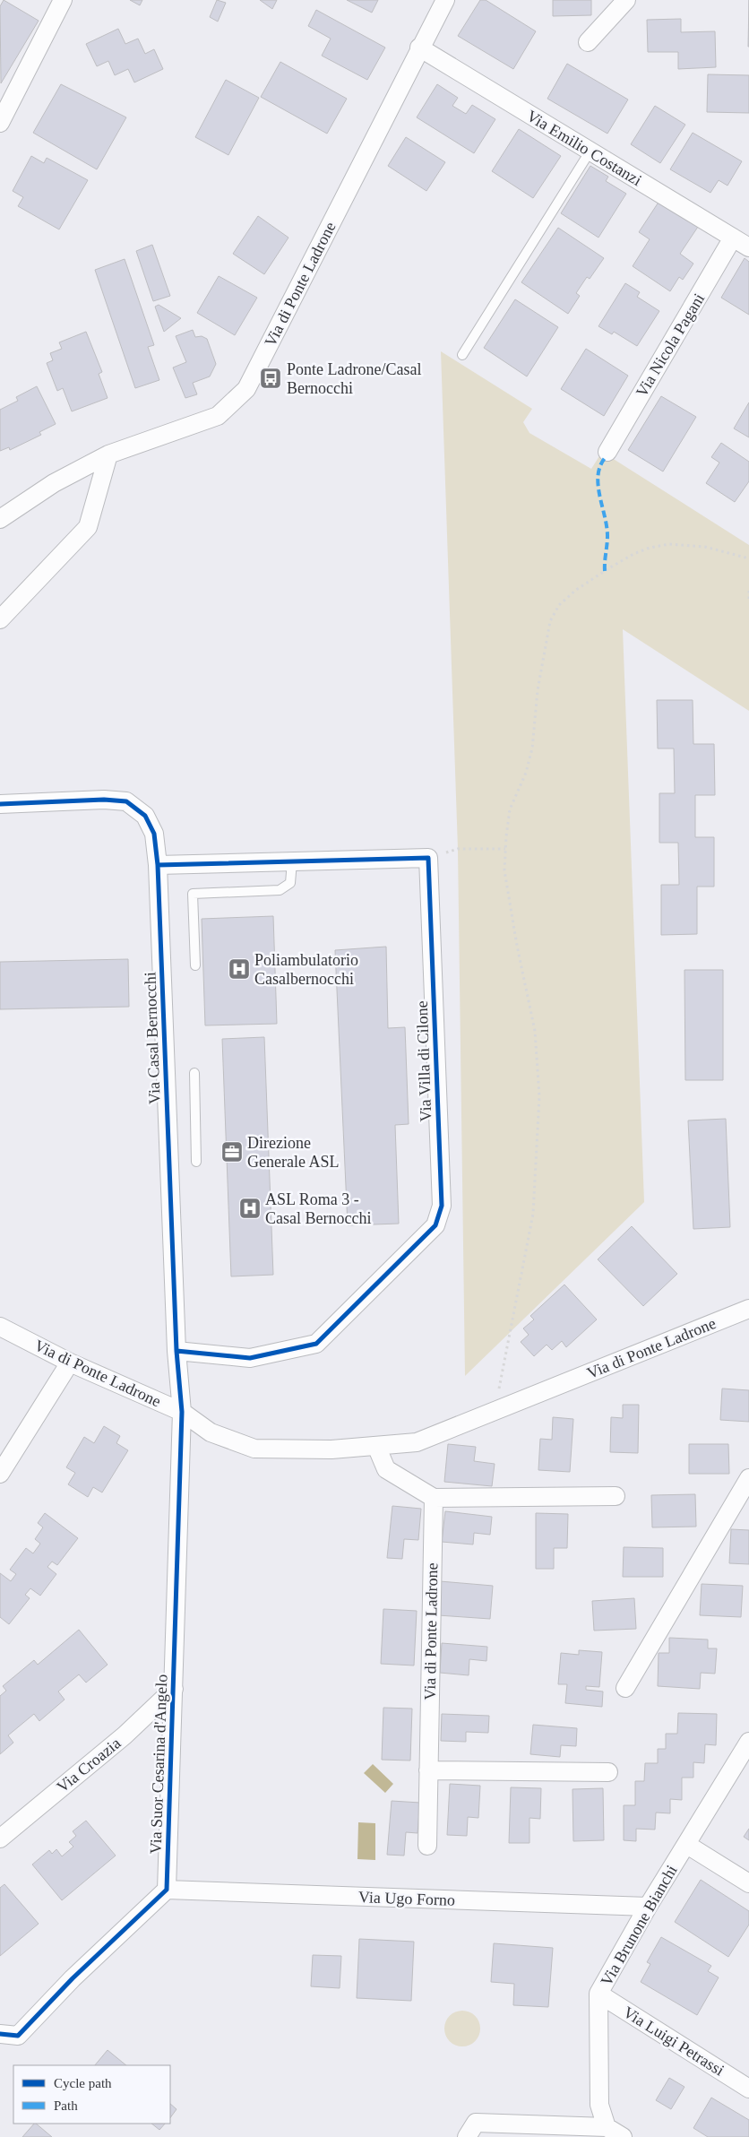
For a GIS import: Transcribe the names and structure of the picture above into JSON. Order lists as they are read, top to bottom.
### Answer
{
  "streets": {
    "street": [
      "Via Emilio Costanzi",
      "Via di Ponte Ladrone",
      "Via Nicola Pagani",
      "Via Casal Bernocchi",
      "Via Villa di Cilone",
      "Via Suor Cesarina d'Angelo",
      "Via Croazia",
      "Via Ugo Forno",
      "Via Brunone Bianchi",
      "Via Luigi Petrassi"
    ]
  },
  "crossings": [
    ["Via Emilio Costanzi", "Via di Ponte Ladrone"],
    ["Via Emilio Costanzi", "Via Nicola Pagani"],
    ["Via di Ponte Ladrone", "Via Casal Bernocchi"],
    ["Via di Ponte Ladrone", "Via Suor Cesarina d'Angelo"],
    ["Via Casal Bernocchi", "Via Villa di Cilone"],
    ["Via Casal Bernocchi", "Via Suor Cesarina d'Angelo"],
    ["Via Suor Cesarina d'Angelo", "Via Croazia"],
    ["Via Suor Cesarina d'Angelo", "Via Ugo Forno"],
    ["Via Ugo Forno", "Via Brunone Bianchi"],
    ["Via Brunone Bianchi", "Via Luigi Petrassi"]
  ],
  "places": {
    "bus stop": ["Ponte Ladrone/Casal Bernocchi"],
    "hospital": ["Poliambulatorio Casalbernocchi", "ASL Roma 3 - Casal Bernocchi"],
    "office": ["Direzione Generale ASL"]
  },
  "legend": ["Cycle path", "Path"]
}
